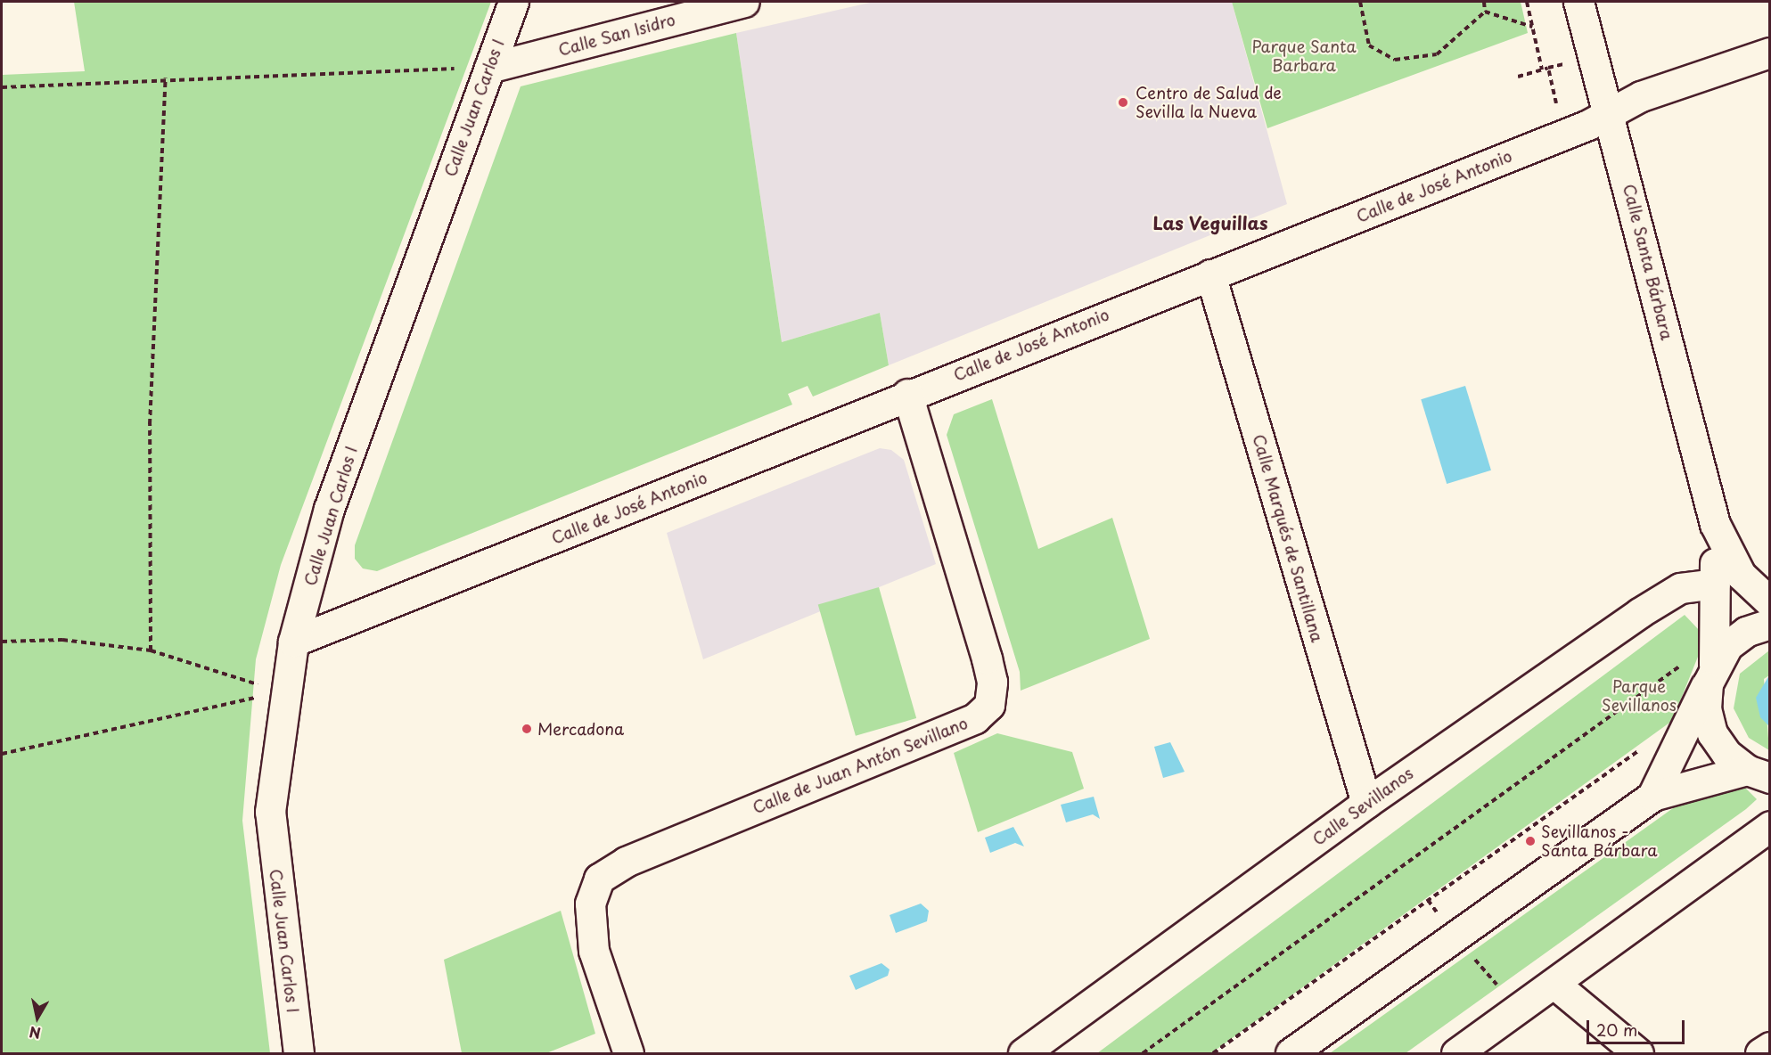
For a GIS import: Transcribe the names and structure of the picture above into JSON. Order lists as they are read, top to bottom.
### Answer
{
  "streets": {
    "street": [
      "Calle San Isidro",
      "Calle Juan Carlos I",
      "Calle de José Antonio",
      "Calle Santa Bárbara",
      "Calle Marqués de Santillana",
      "Calle de Juan Antón Sevillano",
      "Calle Sevillanos"
    ]
  },
  "crossings": [
    ["Calle San Isidro", "Calle Juan Carlos I"],
    ["Calle Juan Carlos I", "Calle de José Antonio"],
    ["Calle de José Antonio", "Calle Santa Bárbara"],
    ["Calle de José Antonio", "Calle Marqués de Santillana"],
    ["Calle de José Antonio", "Calle de Juan Antón Sevillano"],
    ["Calle Santa Bárbara", "Calle Sevillanos"],
    ["Calle Marqués de Santillana", "Calle Sevillanos"]
  ],
  "districts": ["Las Veguillas"],
  "parks": ["Parque Santa Barbara", "Parque Sevillanos"],
  "places": ["Centro de Salud de Sevilla la Nueva", "Mercadona", "Sevillanos - Santa Bárbara"],
  "scale_bar": "20 m",
  "north": "bottom"
}
